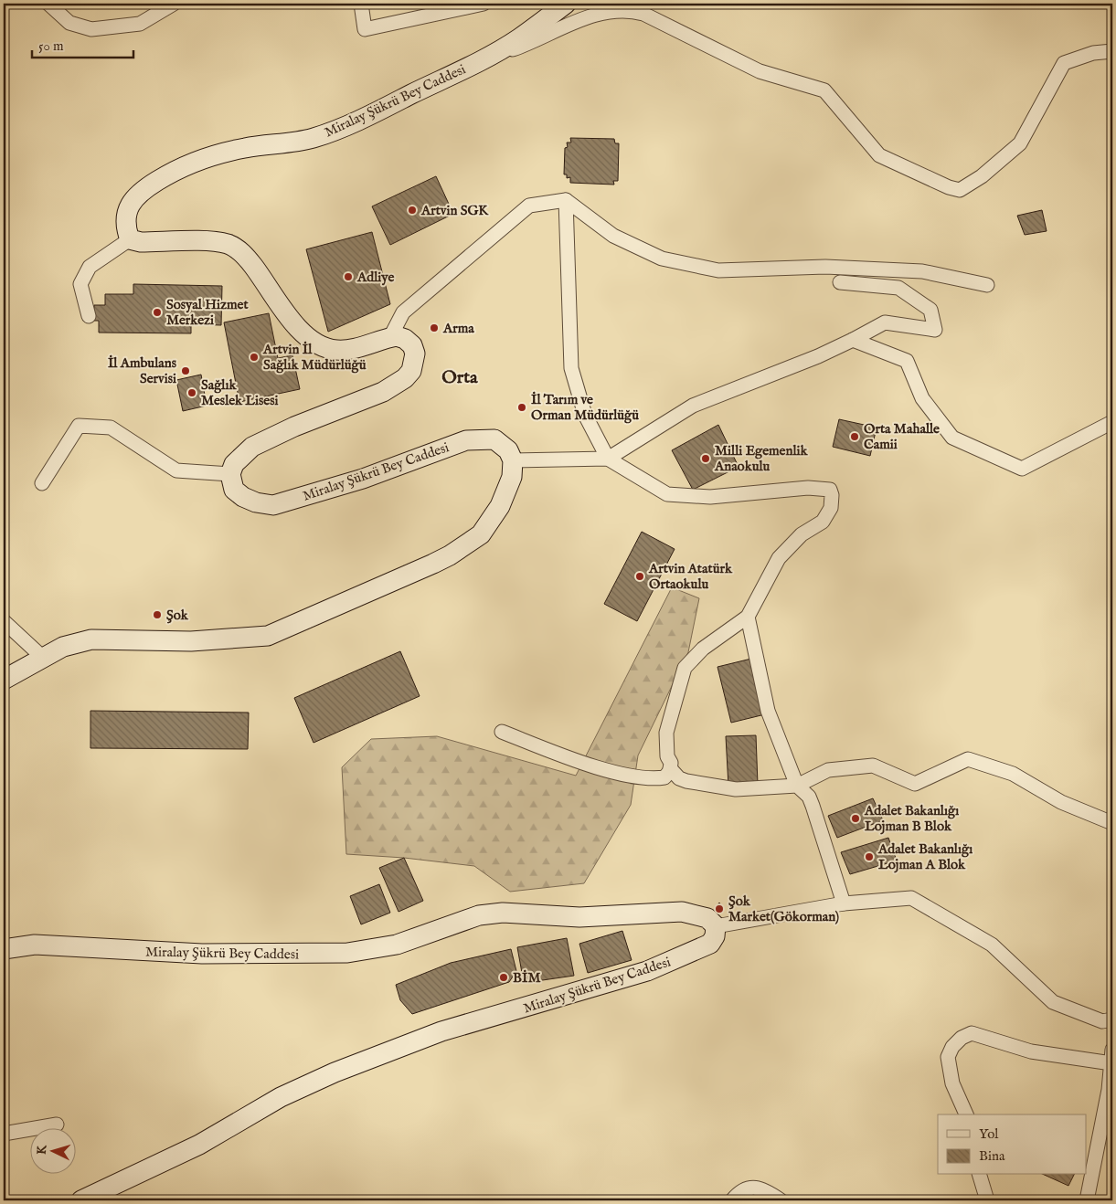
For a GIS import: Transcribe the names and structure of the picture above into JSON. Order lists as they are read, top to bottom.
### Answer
{
  "streets": {
    "main road": ["Miralay Şükrü Bey Caddesi"]
  },
  "districts": ["Orta"],
  "places": [
    "Artvin SGK",
    "Adliye",
    "Sosyal Hizmet Merkezi",
    "Arma",
    "Artvin İl Sağlık Müdürlüğü",
    "İl Ambulans Servisi",
    "Sağlık Meslek Lisesi",
    "İl Tarım ve Orman Müdürlüğü",
    "Orta Mahalle Camii",
    "Milli Egemenlik Anaokulu",
    "Artvin Atatürk Ortaokulu",
    "Şok",
    "Adalet Bakanlığı Lojman B Blok",
    "Adalet Bakanlığı Lojman A Blok",
    "Şok Market(Gökorman)",
    "BİM"
  ],
  "legend": ["Yol", "Bina"],
  "scale_bar": "50 m",
  "north": "left"
}
